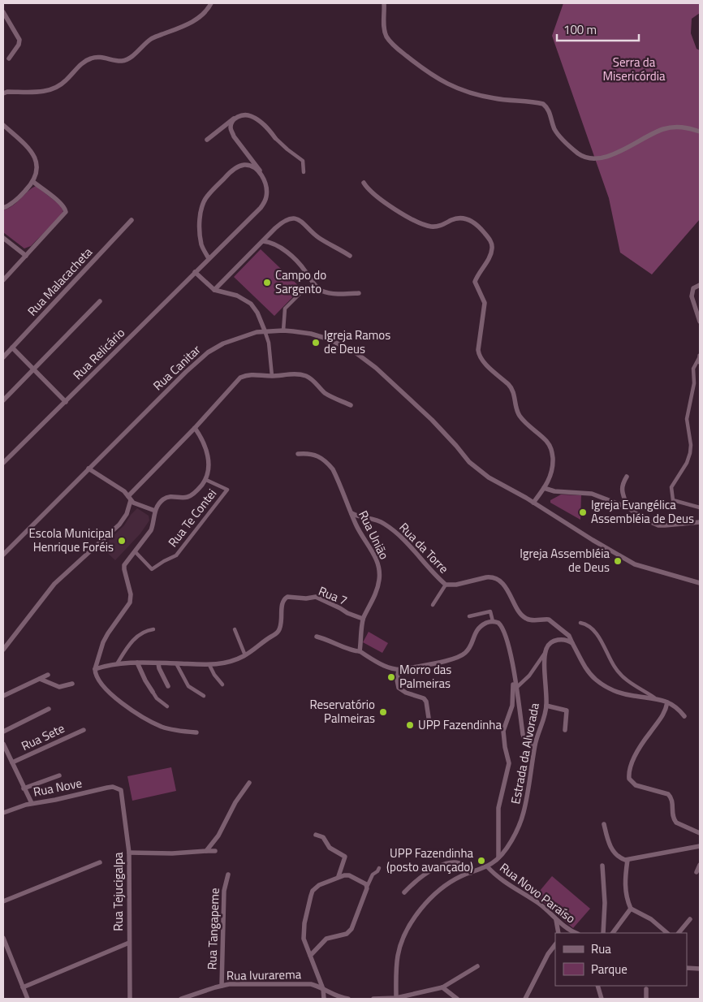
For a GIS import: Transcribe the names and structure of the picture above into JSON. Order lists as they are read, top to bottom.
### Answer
{
  "streets": {
    "street": [
      "Rua Malacacheta",
      "Rua Relicário",
      "Rua Canitar",
      "Rua Te Contei",
      "Rua União",
      "Rua da Torre",
      "Rua 7",
      "Rua Sete",
      "Estrada da Alvorada",
      "Rua Nove",
      "Rua Tejucigalpa",
      "Rua Novo Paraíso",
      "Rua Tangapeme",
      "Rua Ivurarema"
    ]
  },
  "crossings": [
    ["Rua União", "Rua da Torre"],
    ["Rua União", "Rua 7"],
    ["Estrada da Alvorada", "Rua Novo Paraíso"],
    ["Rua Nove", "Rua Tejucigalpa"],
    ["Rua Tangapeme", "Rua Ivurarema"]
  ],
  "parks": ["Serra da Misericórdia"],
  "places": [
    "Campo do Sargento",
    "Igreja Ramos de Deus",
    "Igreja Evangélica Assembléia de Deus",
    "Escola Municipal Henrique Foréis",
    "Igreja Assembléia de Deus",
    "Morro das Palmeiras",
    "Reservatório Palmeiras",
    "UPP Fazendinha",
    "UPP Fazendinha (posto avançado)"
  ],
  "legend": ["Rua", "Parque"],
  "scale_bar": "100 m"
}
